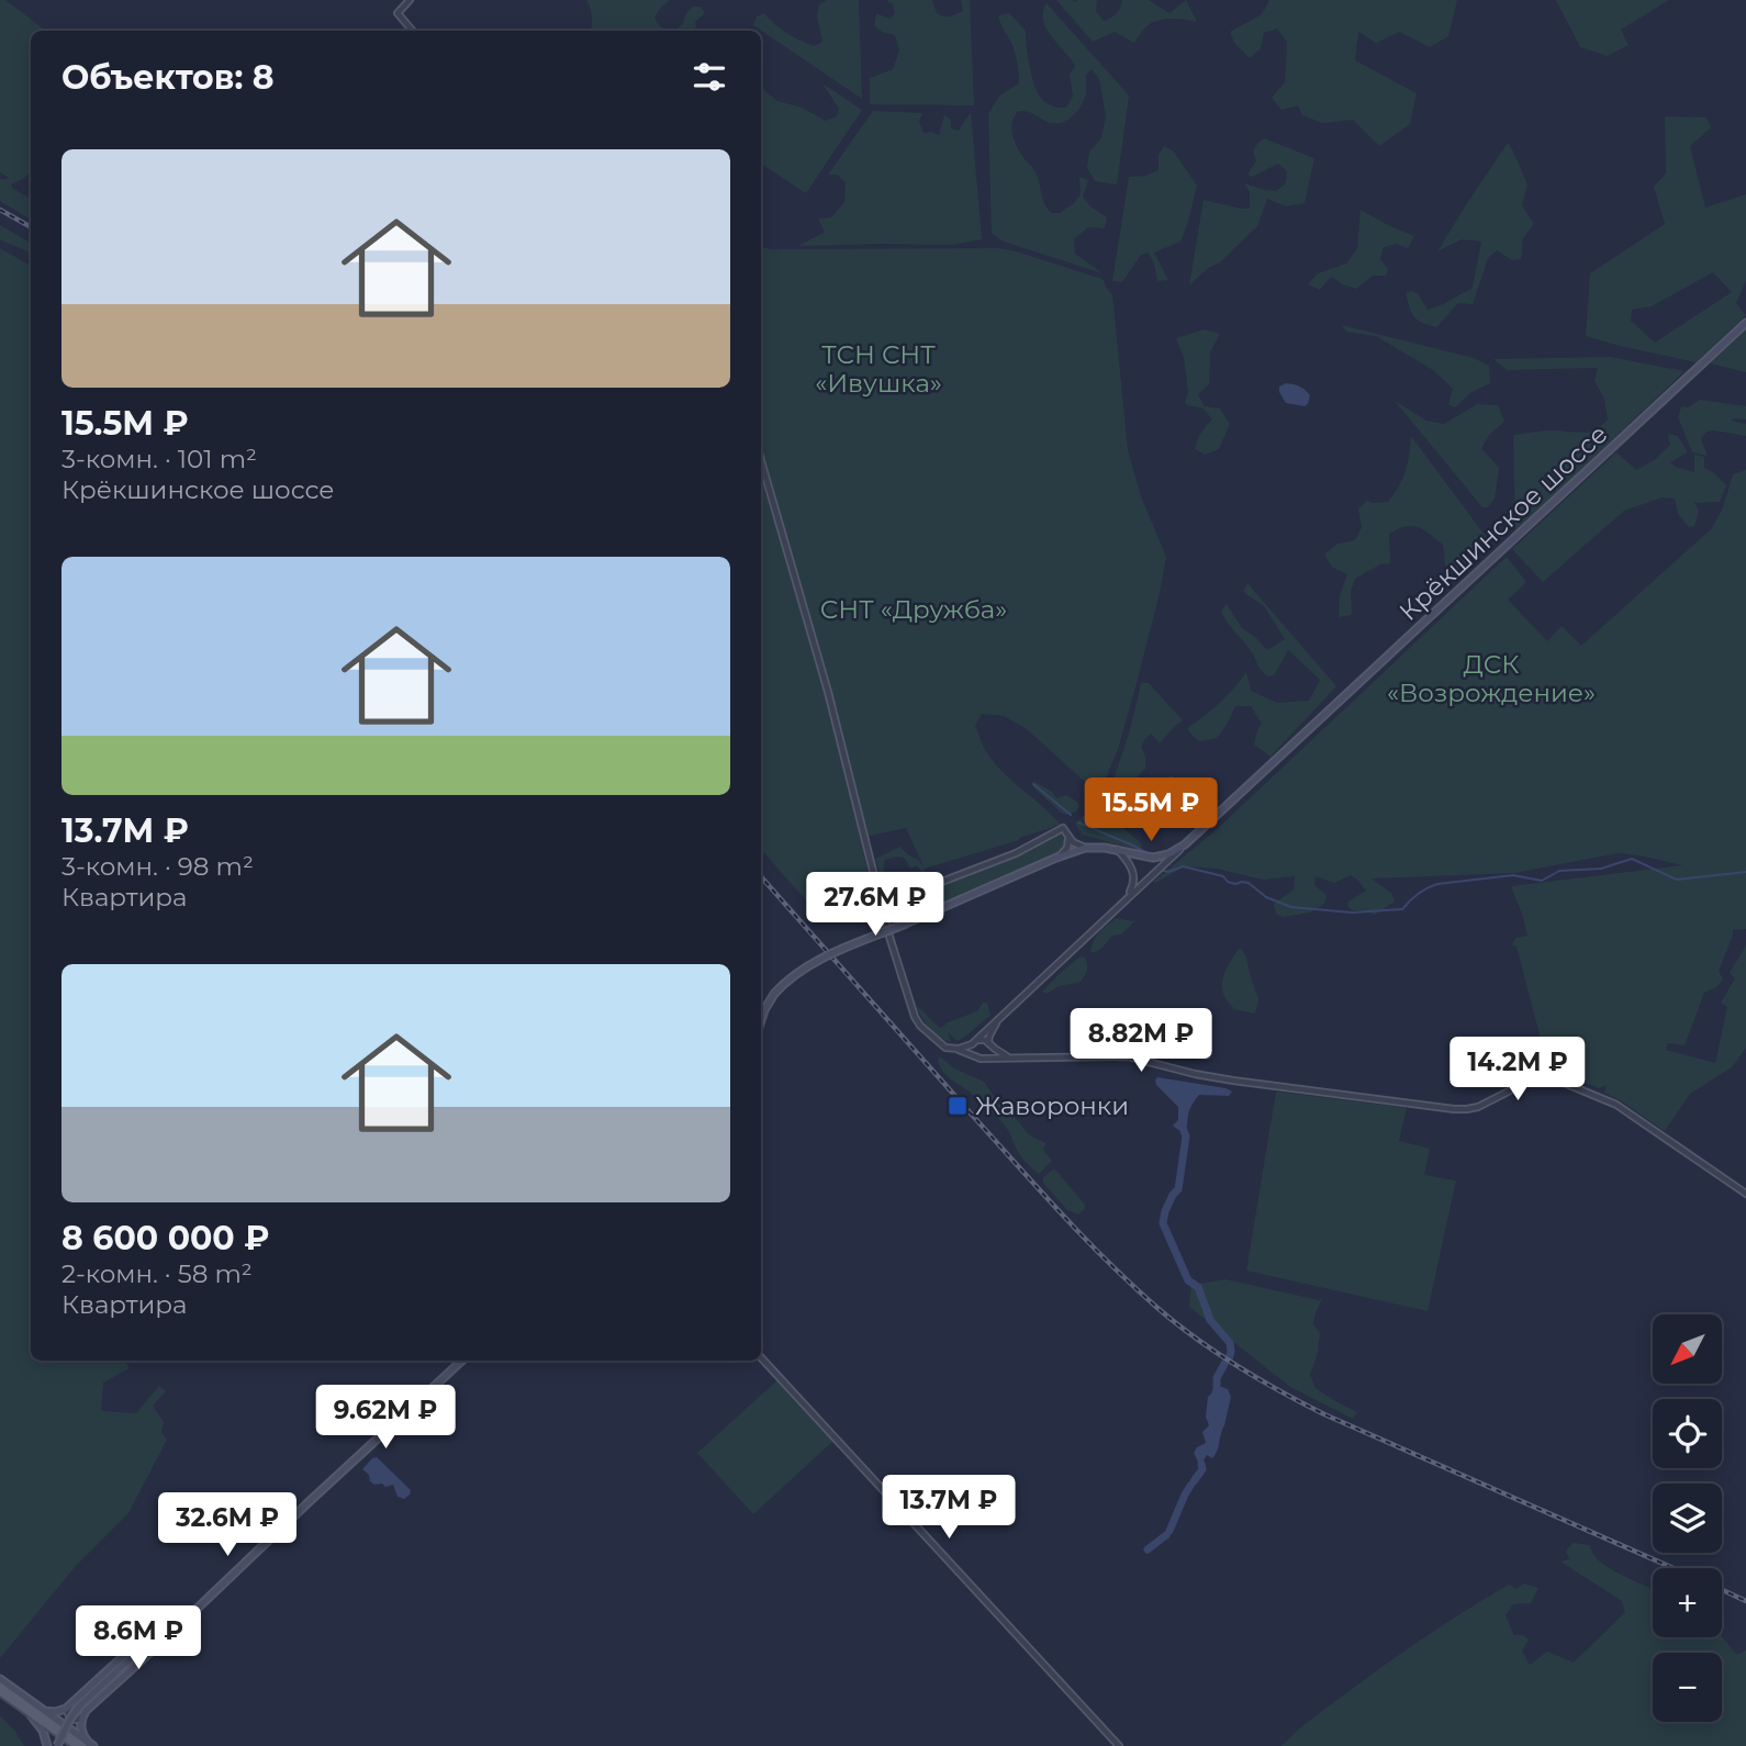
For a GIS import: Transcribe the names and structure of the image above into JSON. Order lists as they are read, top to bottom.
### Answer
{
  "streets": {
    "main road": ["Крёкшинское шоссе"]
  },
  "parks": ["ТСН СНТ «Ивушка»", "СНТ «Дружба»", "ДСК «Возрождение»"],
  "places": {
    "transit": ["Жаворонки"]
  },
  "north": "bottom left",
  "page": {
    "heading": "Объектов: 8",
    "list": [
      {
        "name": "15.5M ₽",
        "note": "3-комн. · 101 m² · Крёкшинское шоссе"
      },
      {
        "name": "13.7M ₽",
        "note": "3-комн. · 98 m² · Квартира"
      },
      {
        "name": "8 600 000 ₽",
        "note": "2-комн. · 58 m² · Квартира"
      }
    ],
    "price": [
      "15.5M ₽",
      "27.6M ₽",
      "8.82M ₽",
      "14.2M ₽",
      "9.62M ₽",
      "13.7M ₽",
      "32.6M ₽",
      "8.6M ₽"
    ],
    "map_buttons": ["+", "−"]
  }
}
